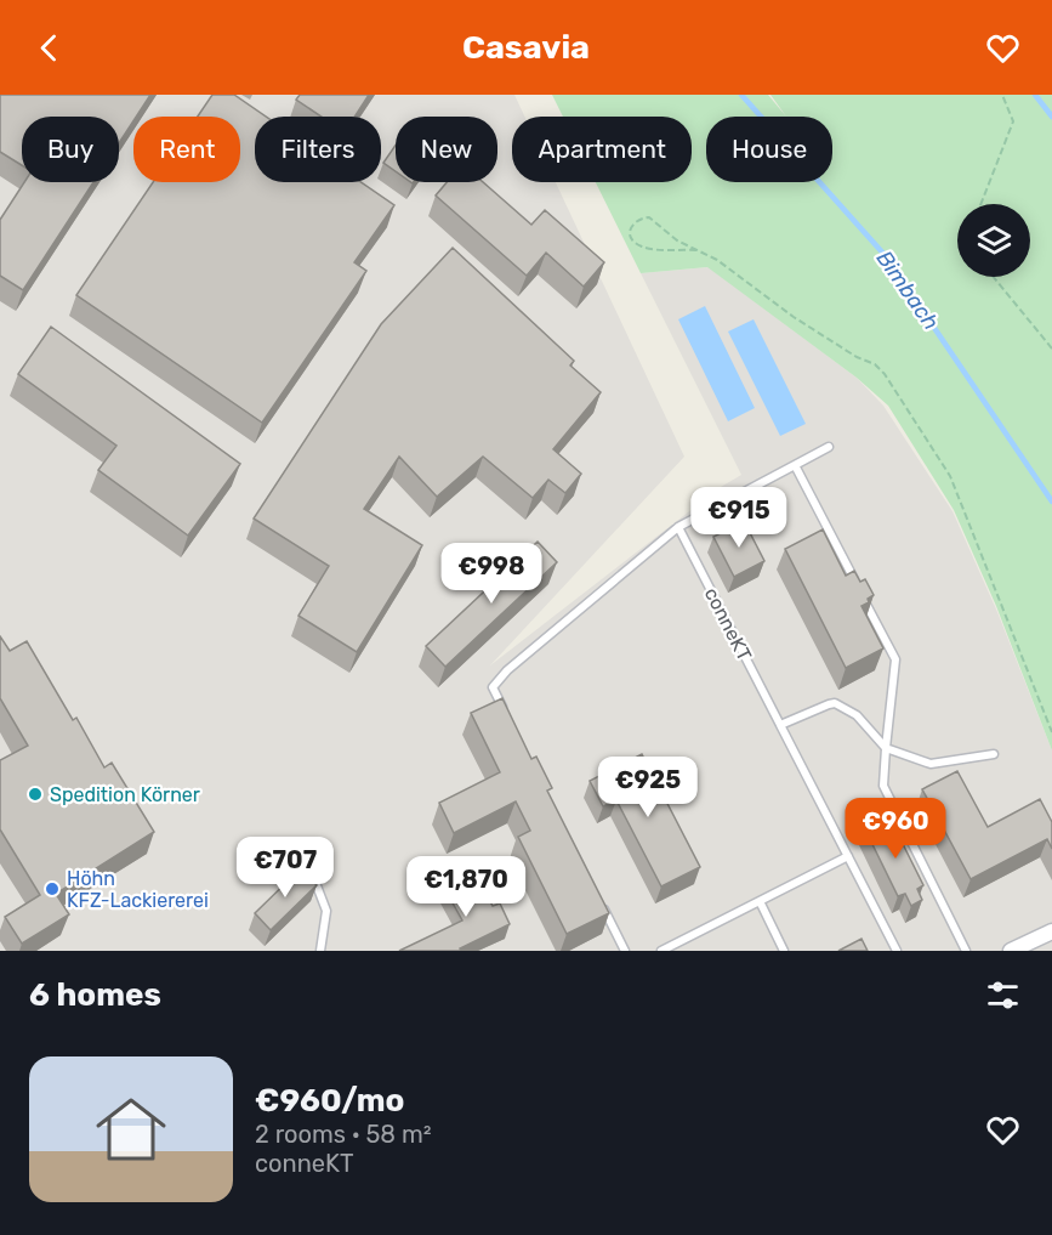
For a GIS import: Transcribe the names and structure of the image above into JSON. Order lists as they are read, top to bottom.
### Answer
{
  "streets": {
    "lane": ["conneKT"]
  },
  "water": ["Bimbach"],
  "places": ["Spedition Körner", "Höhn KFZ-Lackiererei"],
  "page": {
    "header": "Casavia",
    "chip": [
      "Buy",
      "Rent",
      "Filters",
      "New",
      "Apartment",
      "House"
    ],
    "price": [
      "€915",
      "€998",
      "€925",
      "€960",
      "€707",
      "€1,870"
    ],
    "heading": "6 homes",
    "list": [
      {
        "name": "€960/mo",
        "note": "2 rooms · 58 m² · conneKT"
      }
    ]
  }
}
